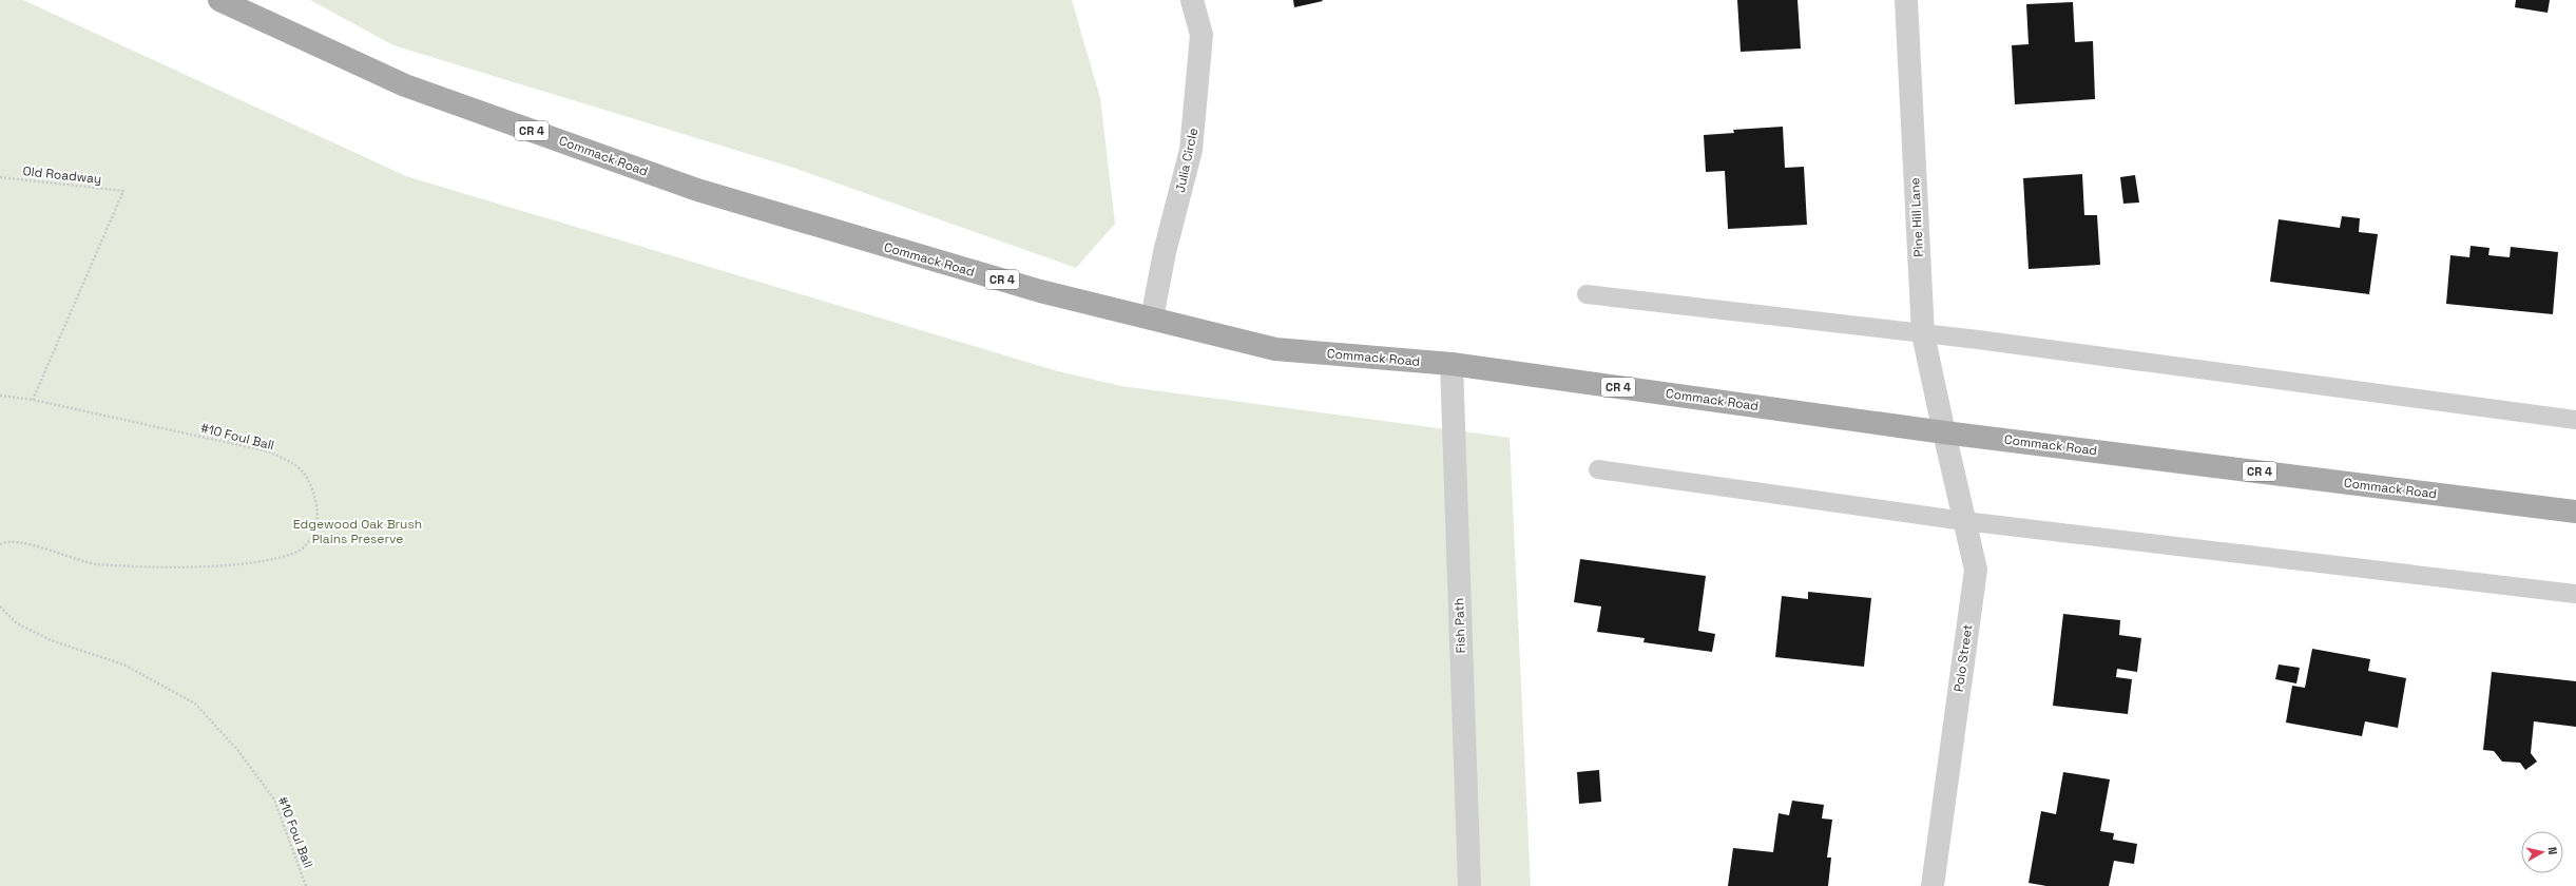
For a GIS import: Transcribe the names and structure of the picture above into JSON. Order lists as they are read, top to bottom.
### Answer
{
  "streets": {
    "main road": ["CR 4", "Commack Road"],
    "street": [
      "Julia Circle",
      "Pine Hill Lane",
      "Fish Path",
      "Polo Street"
    ],
    "path": ["Old Roadway", "#10 Foul Ball"]
  },
  "crossings": [
    ["Commack Road", "Julia Circle"],
    ["Commack Road", "Pine Hill Lane"],
    ["Commack Road", "Fish Path"],
    ["Commack Road", "Polo Street"],
    ["Old Roadway", "#10 Foul Ball"],
    ["Pine Hill Lane", "Polo Street"]
  ],
  "parks": ["Edgewood Oak Brush Plains Preserve"],
  "north": "right"
}
